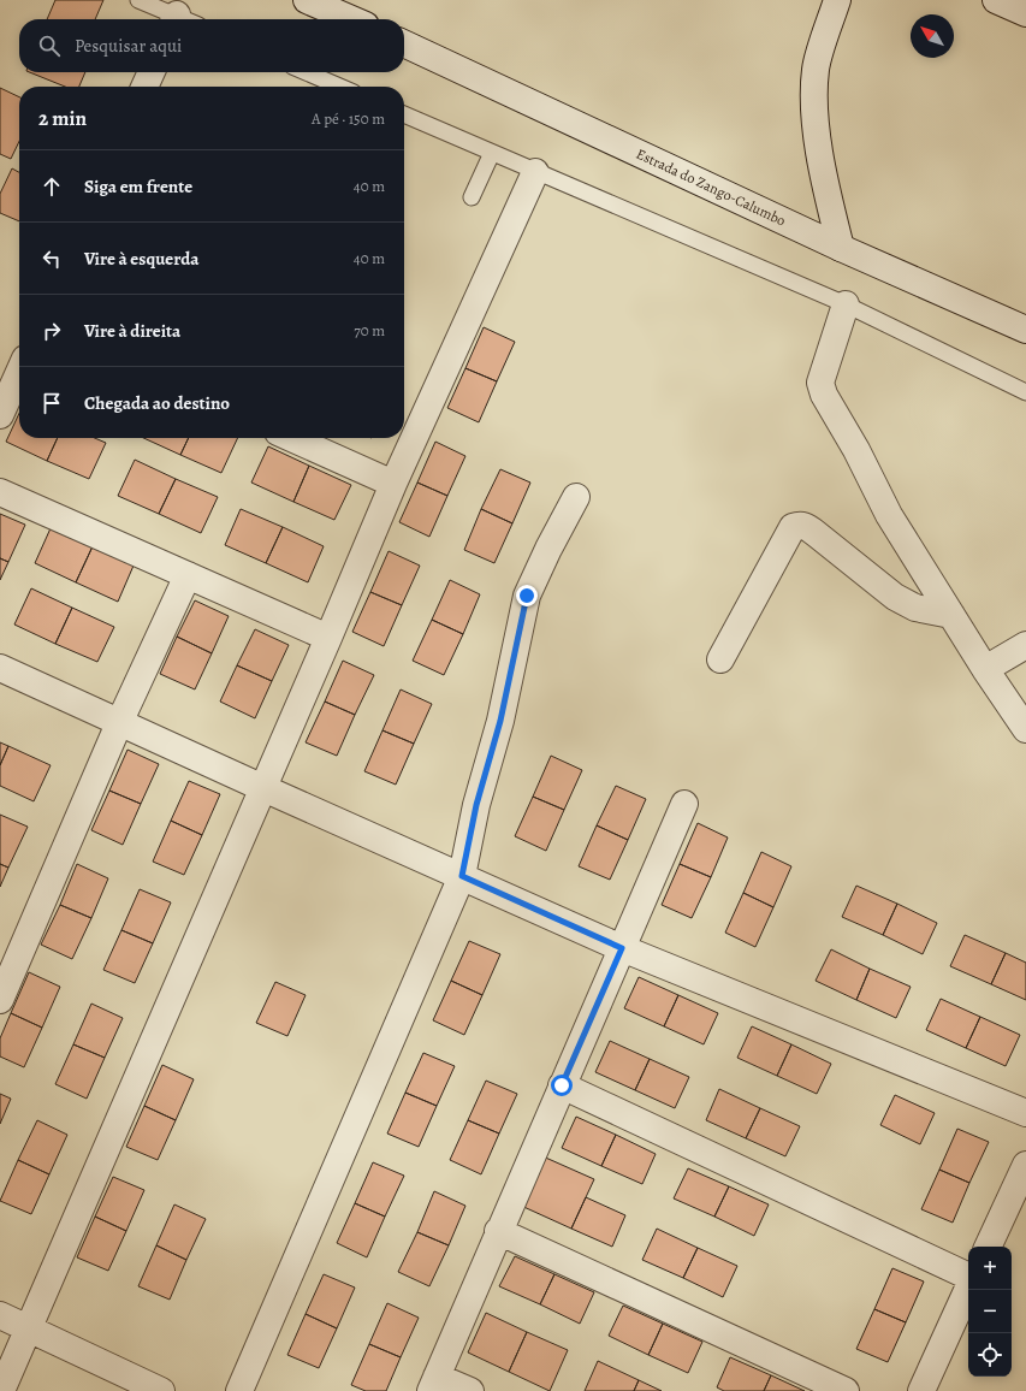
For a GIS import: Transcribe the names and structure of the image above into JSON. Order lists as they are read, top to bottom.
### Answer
{
  "streets": {
    "street": ["Estrada do Zango-Calumbo"]
  },
  "north": "top left",
  "page": {
    "search": "Pesquisar aqui",
    "heading": ["2 min", "A pé · 150 m"],
    "list": [
      ["Siga em frente", "40 m"],
      ["Vire à esquerda", "40 m"],
      ["Vire à direita", "70 m"],
      "Chegada ao destino"
    ],
    "map_buttons": ["+", "−"]
  }
}
